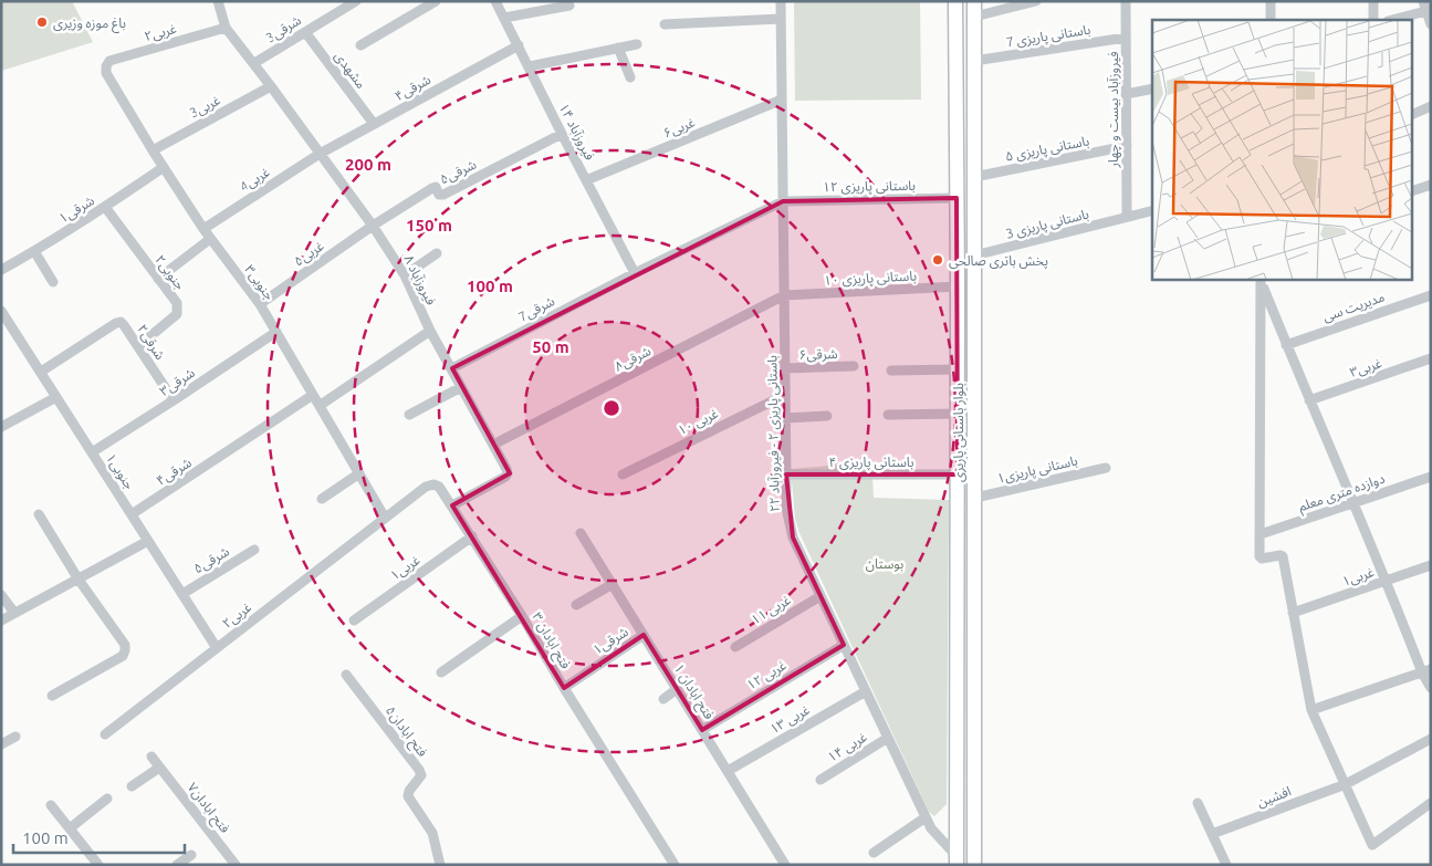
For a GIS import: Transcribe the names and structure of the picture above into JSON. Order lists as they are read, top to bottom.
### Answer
{
  "streets": {
    "main road": ["بلوار باستانی پاریزی"],
    "street": [
      "شرقی3",
      "غربی۲",
      "باستانی پاریزی 7",
      "مشهدی",
      "شرقی۴",
      "غربی3",
      "فیروزآباد بیست و چهار",
      "غربی۶",
      "فیروزآباد ۱۴",
      "باستانی پاریزی ۵",
      "شرقی۵",
      "غربی4",
      "باستانی پاریزی ۱۲",
      "شرقی۱",
      "باستانی پاریزی 3",
      "غربی۵",
      "جنوبی۲",
      "باستانی پاریزی ۱۰",
      "فیروزآباد ۸",
      "جنوبی۳",
      "مدیریت سی",
      "شرقی7",
      "شرقی۲",
      "شرقی۶",
      "شرقی۸",
      "غربی۳",
      "شرقی۳",
      "غربی ۱۰",
      "باستانی پاریزی ۲ - فیروزآباد ۲۲",
      "باستانی پاریزی ۴",
      "باستانی پاریزی۱",
      "جنوبی۱",
      "دوازده متری معلم",
      "غربی۱",
      "غربی ۱۱",
      "فتح ابادان ۳",
      "غربی ۱۲",
      "فتح ابادان ۱",
      "غربی ۱۳",
      "فتح ابادان۵",
      "غربی ۱۴",
      "افشین",
      "فتح ابادان۷"
    ]
  },
  "crossings": [
    ["شرقی3", "مشهدی"],
    ["شرقی3", "فیروزآباد ۸"],
    ["غربی۲", "فیروزآباد ۸"],
    ["غربی۲", "جنوبی۳"],
    ["غربی۲", "جنوبی۱"],
    ["غربی۲", "فتح ابادان ۳"],
    ["باستانی پاریزی 7", "فیروزآباد بیست و چهار"],
    ["باستانی پاریزی 7", "بلوار باستانی پاریزی"],
    ["مشهدی", "شرقی۴"],
    ["شرقی۴", "فیروزآباد ۱۴"],
    ["شرقی۴", "غربی4"],
    ["شرقی۴", "فیروزآباد ۸"],
    ["شرقی۴", "جنوبی۳"],
    ["شرقی۴", "جنوبی۱"],
    ["غربی3", "فیروزآباد ۸"],
    ["غربی3", "جنوبی۳"],
    ["فیروزآباد بیست و چهار", "باستانی پاریزی ۵"],
    ["فیروزآباد بیست و چهار", "باستانی پاریزی 3"],
    ["غربی۶", "فیروزآباد ۱۴"],
    ["غربی۶", "باستانی پاریزی ۲ - فیروزآباد ۲۲"],
    ["فیروزآباد ۱۴", "شرقی۵"],
    ["فیروزآباد ۱۴", "شرقی7"],
    ["باستانی پاریزی ۵", "بلوار باستانی پاریزی"],
    ["شرقی۵", "غربی۵"],
    ["شرقی۵", "فیروزآباد ۸"],
    ["شرقی۵", "جنوبی۱"],
    ["غربی4", "فیروزآباد ۸"],
    ["غربی4", "جنوبی۳"],
    ["باستانی پاریزی ۱۲", "شرقی7"],
    ["باستانی پاریزی ۱۲", "بلوار باستانی پاریزی"],
    ["باستانی پاریزی ۱۲", "باستانی پاریزی ۲ - فیروزآباد ۲۲"],
    ["شرقی۱", "جنوبی۲"],
    ["شرقی۱", "جنوبی۳"],
    ["شرقی۱", "فتح ابادان ۳"],
    ["شرقی۱", "فتح ابادان ۱"],
    ["باستانی پاریزی 3", "بلوار باستانی پاریزی"],
    ["غربی۵", "فیروزآباد ۸"],
    ["غربی۵", "جنوبی۳"],
    ["جنوبی۲", "شرقی۲"],
    ["باستانی پاریزی ۱۰", "شرقی۸"],
    ["باستانی پاریزی ۱۰", "بلوار باستانی پاریزی"],
    ["باستانی پاریزی ۱۰", "باستانی پاریزی ۲ - فیروزآباد ۲۲"],
    ["فیروزآباد ۸", "شرقی7"],
    ["فیروزآباد ۸", "شرقی۸"],
    ["فیروزآباد ۸", "فتح ابادان ۳"],
    ["جنوبی۳", "شرقی۳"],
    ["جنوبی۳", "فتح ابادان ۳"],
    ["شرقی7", "باستانی پاریزی ۲ - فیروزآباد ۲۲"],
    ["شرقی۲", "شرقی۳"],
    ["شرقی۲", "جنوبی۱"],
    ["شرقی۶", "باستانی پاریزی ۲ - فیروزآباد ۲۲"],
    ["شرقی۸", "باستانی پاریزی ۲ - فیروزآباد ۲۲"],
    ["شرقی۳", "جنوبی۱"],
    ["غربی ۱۰", "باستانی پاریزی ۲ - فیروزآباد ۲۲"],
    ["بلوار باستانی پاریزی", "باستانی پاریزی ۲ - فیروزآباد ۲۲"],
    ["بلوار باستانی پاریزی", "باستانی پاریزی ۴"],
    ["بلوار باستانی پاریزی", "باستانی پاریزی۱"],
    ["باستانی پاریزی ۲ - فیروزآباد ۲۲", "باستانی پاریزی ۴"],
    ["باستانی پاریزی ۲ - فیروزآباد ۲۲", "غربی ۱۱"],
    ["باستانی پاریزی ۲ - فیروزآباد ۲۲", "غربی ۱۲"],
    ["باستانی پاریزی ۲ - فیروزآباد ۲۲", "غربی ۱۳"],
    ["باستانی پاریزی ۲ - فیروزآباد ۲۲", "غربی ۱۴"],
    ["غربی۱", "فتح ابادان ۳"],
    ["غربی ۱۲", "فتح ابادان ۱"],
    ["فتح ابادان ۱", "غربی ۱۳"]
  ],
  "parks": ["بوستان"],
  "places": ["باغ موزه وزیری", "پخش باتری صالحی"],
  "scale_bar": "100 m",
  "rings": [
    "200 m",
    "150 m",
    "100 m",
    "50 m"
  ]
}
